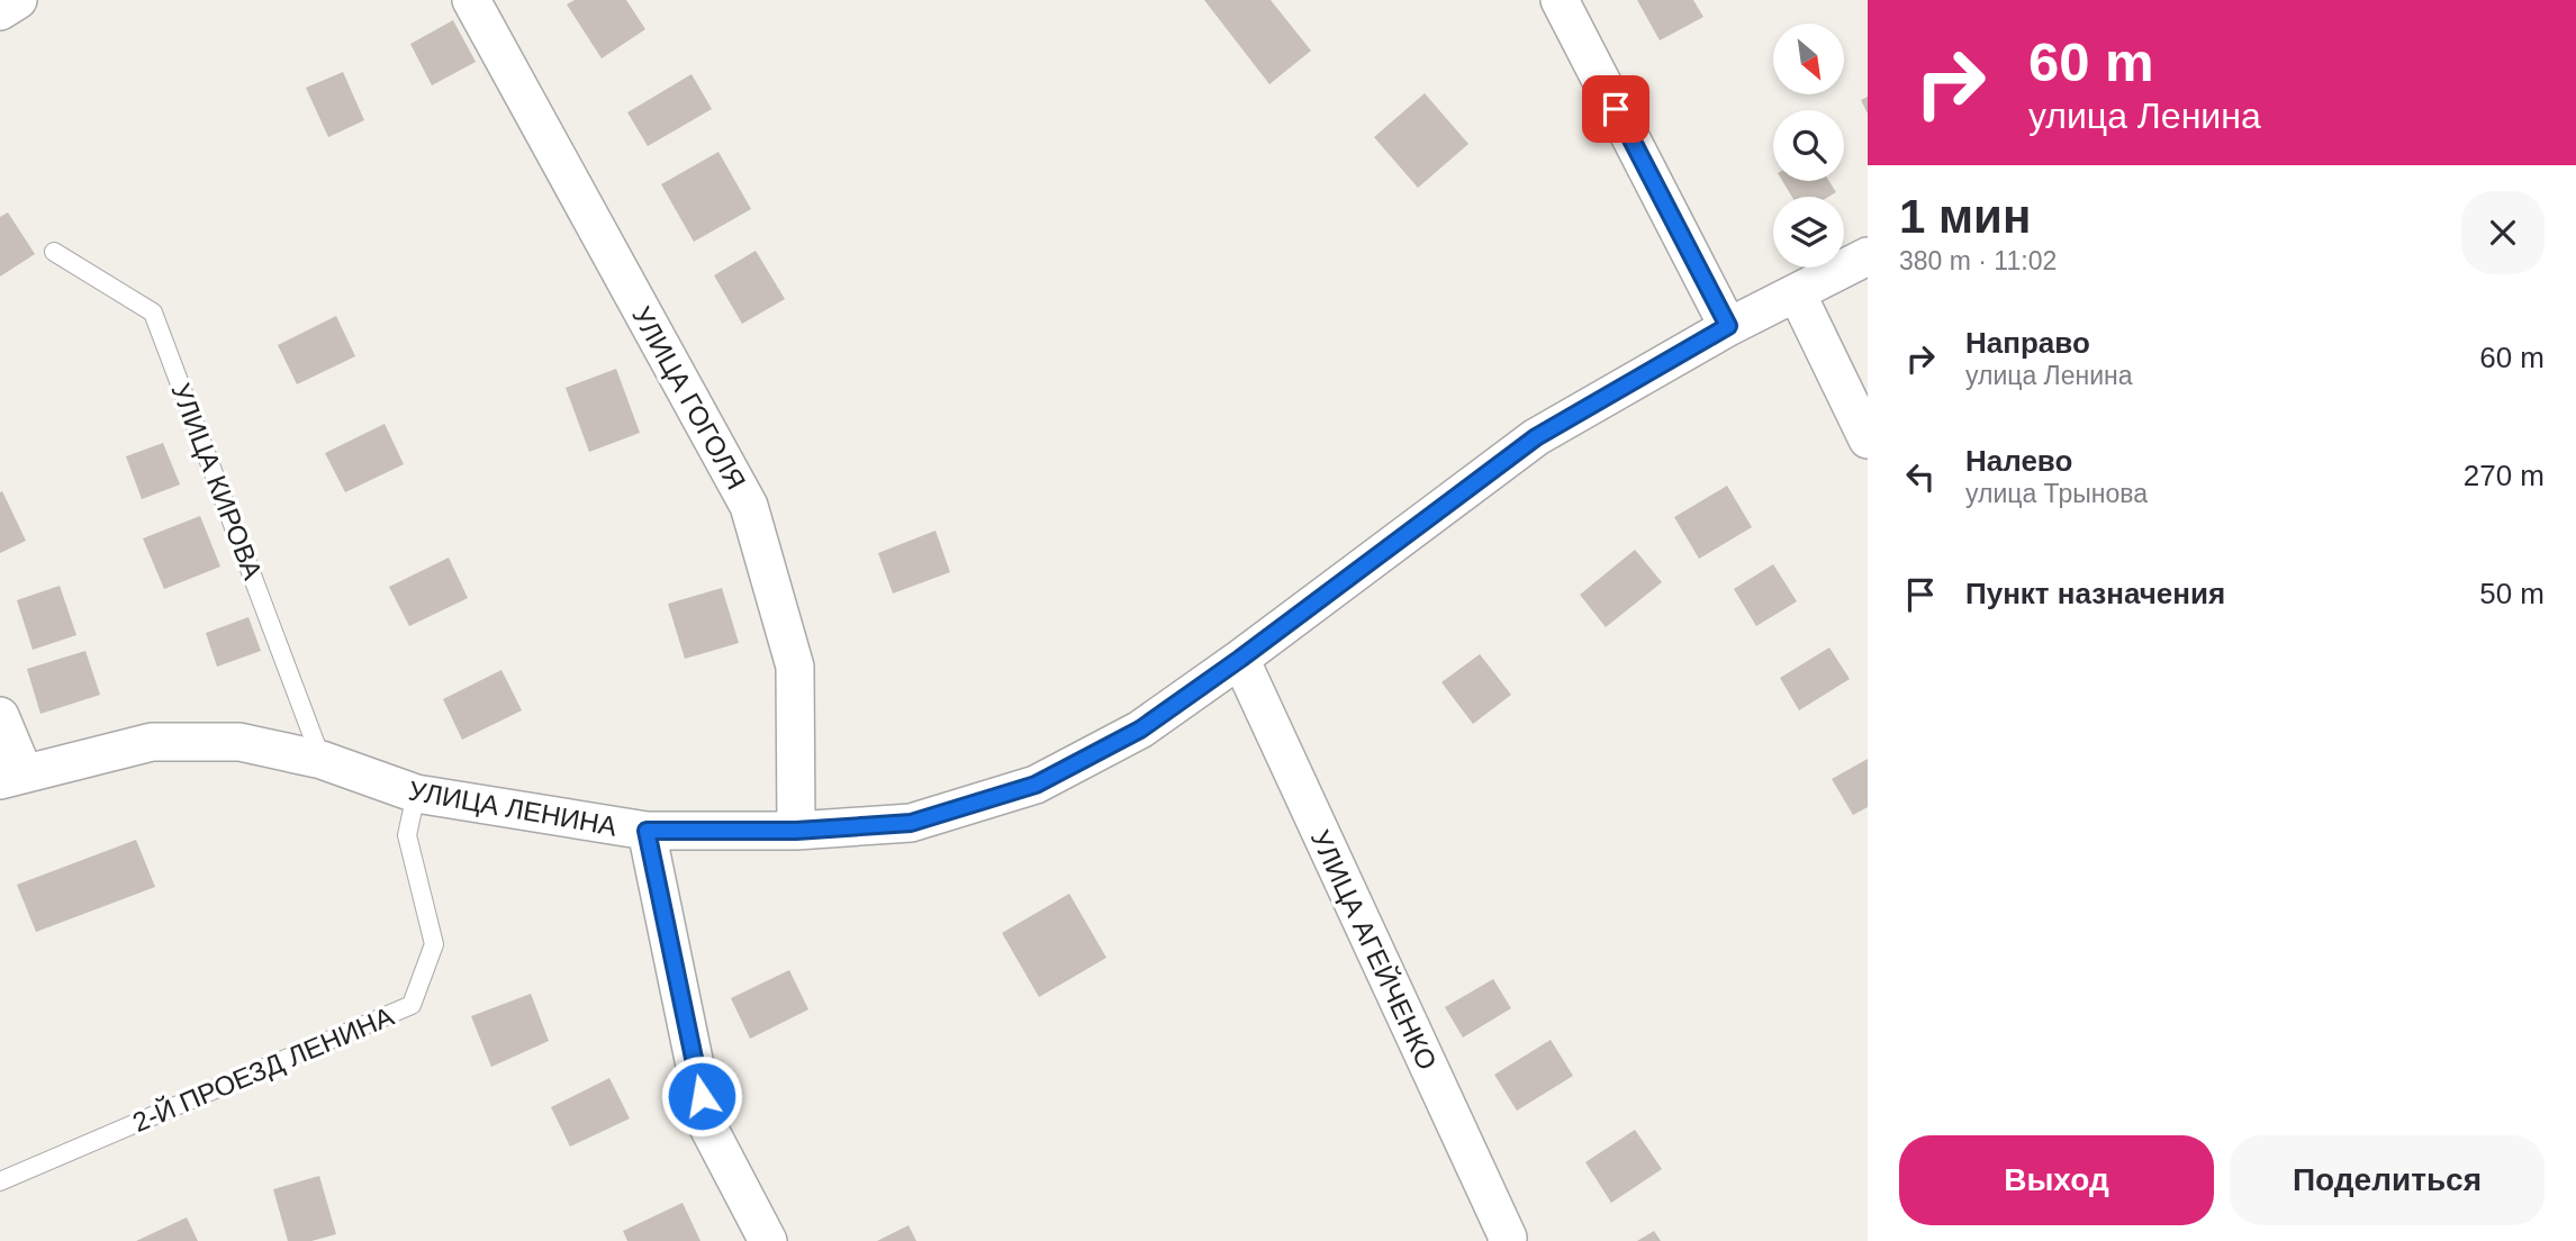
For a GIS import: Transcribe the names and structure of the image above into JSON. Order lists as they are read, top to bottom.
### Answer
{
  "streets": {
    "street": ["УЛИЦА ГОГОЛЯ", "УЛИЦА ЛЕНИНА", "УЛИЦА АГЕЙЧЕНКО"],
    "lane": ["УЛИЦА КИРОВА", "2-Й ПРОЕЗД ЛЕНИНА"]
  },
  "crossings": [
    ["УЛИЦА ГОГОЛЯ", "УЛИЦА ЛЕНИНА"],
    ["УЛИЦА КИРОВА", "УЛИЦА ЛЕНИНА"],
    ["УЛИЦА ЛЕНИНА", "УЛИЦА АГЕЙЧЕНКО"],
    ["УЛИЦА ЛЕНИНА", "2-Й ПРОЕЗД ЛЕНИНА"]
  ],
  "north": "bottom right",
  "page": {
    "turn": ["60 m", "улица Ленина"],
    "heading": ["1 мин", "380 m · 11:02"],
    "list": [
      {
        "name": "Направо",
        "note": "улица Ленина",
        "value": "60 m"
      },
      {
        "name": "Налево",
        "note": "улица Трынова",
        "value": "270 m"
      },
      {
        "name": "Пункт назначения",
        "value": "50 m"
      }
    ],
    "buttons": ["Выход", "Поделиться"]
  }
}
